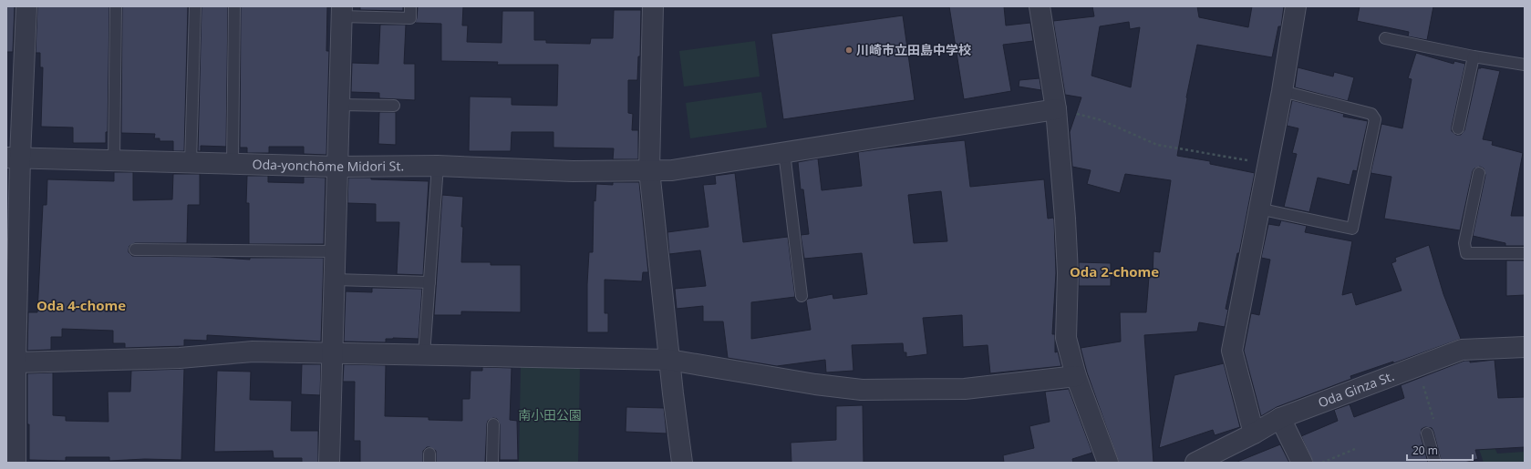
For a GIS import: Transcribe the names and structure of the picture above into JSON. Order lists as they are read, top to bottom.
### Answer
{
  "streets": {
    "street": ["Oda-yonchōme Midori St.", "Oda Ginza St."]
  },
  "districts": ["Oda 2-chome", "Oda 4-chome"],
  "parks": ["南小田公園"],
  "places": ["川崎市立田島中学校"],
  "scale_bar": "20 m"
}
